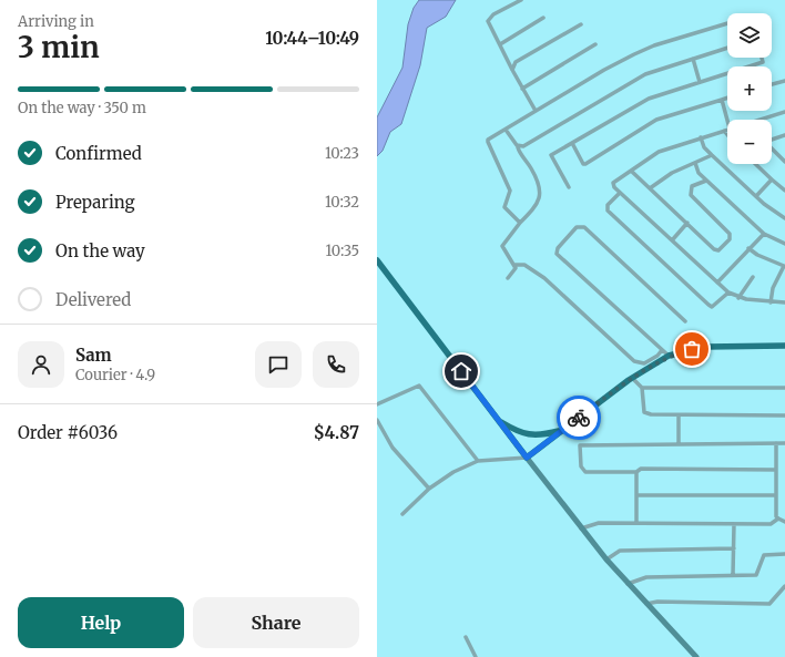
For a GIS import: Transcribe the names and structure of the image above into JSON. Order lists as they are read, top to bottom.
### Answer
{
  "page": {
    "heading": ["3 min", "Arriving in", "10:44–10:49"],
    "panel": [
      "Sam",
      "Courier · 4.9",
      "Order #6036",
      "$4.87"
    ],
    "map_buttons": ["+", "−"],
    "bar": "On the way · 350 m",
    "list": [
      ["Confirmed", "10:23"],
      ["Preparing", "10:32"],
      ["On the way", "10:35"],
      "Delivered"
    ],
    "buttons": ["Help", "Share"]
  }
}
